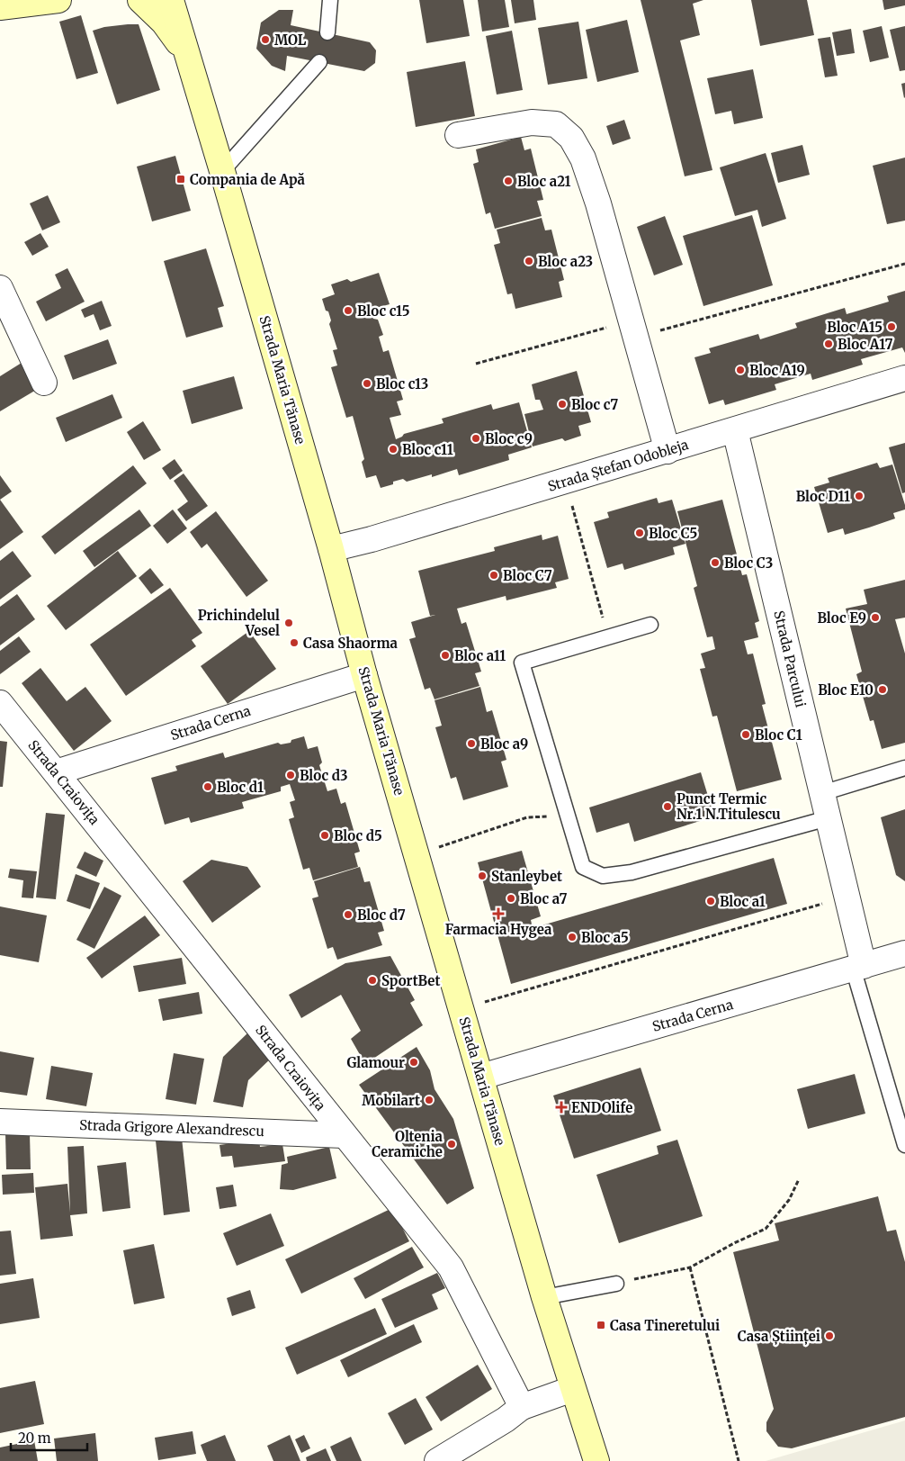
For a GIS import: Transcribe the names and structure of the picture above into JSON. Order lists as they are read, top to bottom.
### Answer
{
  "streets": {
    "main road": ["Strada Maria Tănase"],
    "street": [
      "Strada Ștefan Odobleja",
      "Strada Parcului",
      "Strada Cerna",
      "Strada Craiovița",
      "Strada Grigore Alexandrescu"
    ]
  },
  "crossings": [
    ["Strada Maria Tănase", "Strada Ștefan Odobleja"],
    ["Strada Maria Tănase", "Strada Cerna"],
    ["Strada Ștefan Odobleja", "Strada Parcului"],
    ["Strada Parcului", "Strada Cerna"],
    ["Strada Cerna", "Strada Craiovița"],
    ["Strada Craiovița", "Strada Grigore Alexandrescu"]
  ],
  "places": {
    "other": [
      "MOL",
      "Bloc a21",
      "Bloc a23",
      "Bloc c15",
      "Bloc A15",
      "Bloc A17",
      "Bloc A19",
      "Bloc c13",
      "Bloc c7",
      "Bloc c9",
      "Bloc c11",
      "Bloc D11",
      "Bloc C5",
      "Bloc C3",
      "Bloc C7",
      "Bloc E9",
      "Prichindelul Vesel",
      "Casa Shaorma",
      "Bloc a11",
      "Bloc E10",
      "Bloc C1",
      "Bloc a9",
      "Bloc d3",
      "Bloc d1",
      "Punct Termic Nr.1 N.Titulescu",
      "Bloc d5",
      "Stanleybet",
      "Bloc a7",
      "Bloc a1",
      "Bloc d7",
      "Bloc a5",
      "SportBet",
      "Glamour",
      "Mobilart",
      "Oltenia Ceramiche",
      "Casa Științei"
    ],
    "transit": ["Compania de Apă", "Casa Tineretului"],
    "health": ["Farmacia Hygea", "ENDOlife"]
  },
  "scale_bar": "20 m"
}
